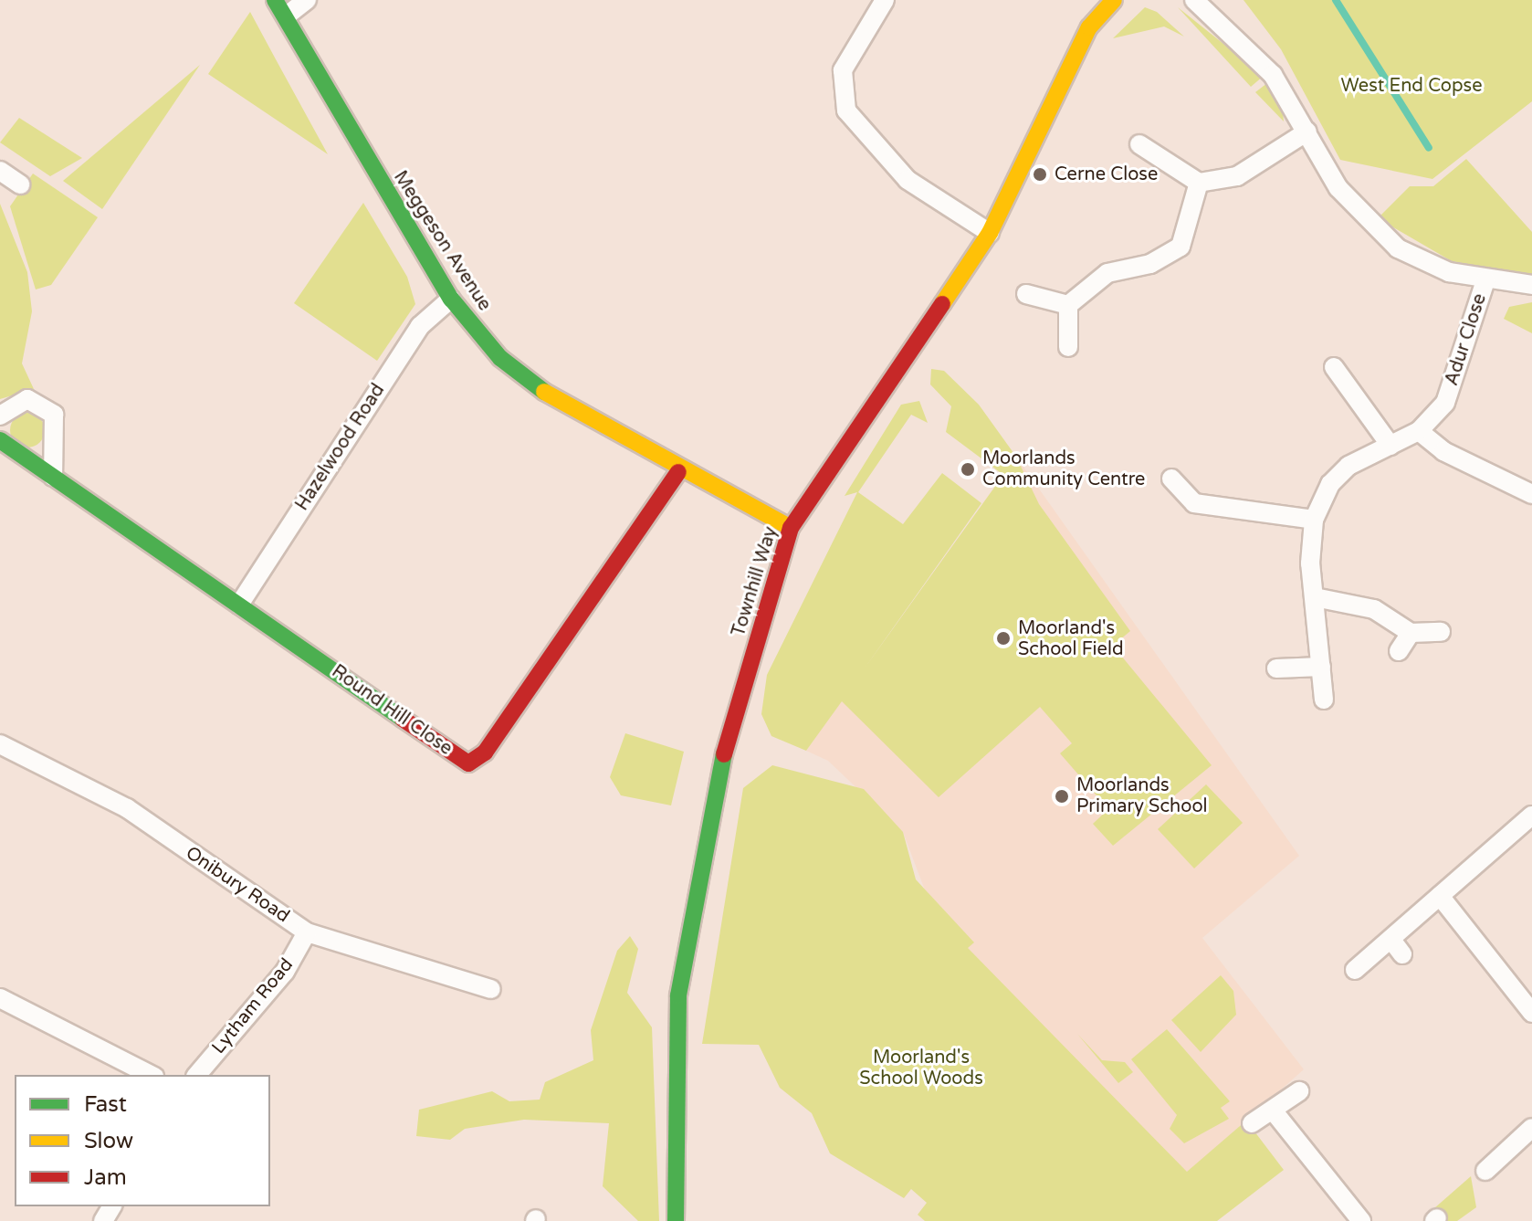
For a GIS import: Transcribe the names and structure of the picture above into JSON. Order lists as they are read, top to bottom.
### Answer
{
  "streets": {
    "street": [
      "Meggeson Avenue",
      "Adur Close",
      "Hazelwood Road",
      "Townhill Way",
      "Round Hill Close",
      "Onibury Road",
      "Lytham Road"
    ]
  },
  "crossings": [
    ["Meggeson Avenue", "Hazelwood Road"],
    ["Meggeson Avenue", "Townhill Way"],
    ["Meggeson Avenue", "Round Hill Close"],
    ["Hazelwood Road", "Round Hill Close"],
    ["Onibury Road", "Lytham Road"]
  ],
  "parks": ["West End Copse", "Moorland's School Woods"],
  "places": [
    "Cerne Close",
    "Moorlands Community Centre",
    "Moorland's School Field",
    "Moorlands Primary School"
  ],
  "legend": ["Fast", "Slow", "Jam"]
}
